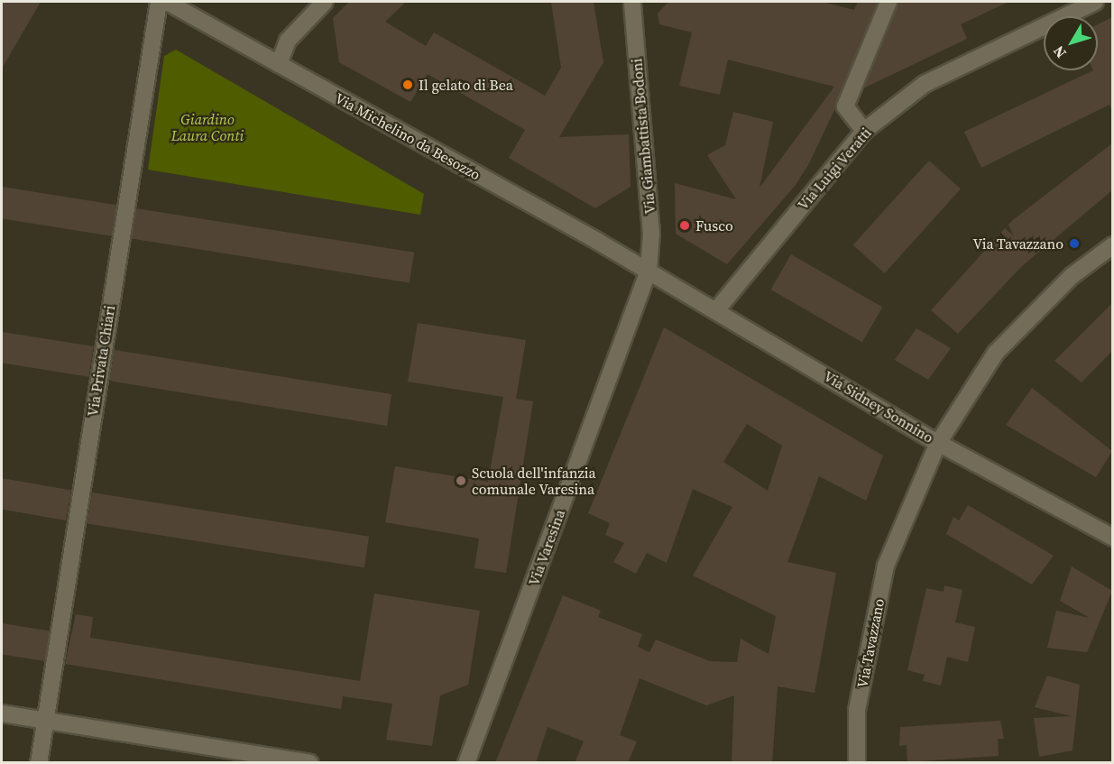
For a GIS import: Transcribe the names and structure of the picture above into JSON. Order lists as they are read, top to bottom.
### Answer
{
  "streets": {
    "street": [
      "Via Michelino da Besozzo",
      "Via Giambattista Bodoni",
      "Via Luigi Veratti",
      "Via Privata Chiari",
      "Via Sidney Sonnino",
      "Via Varesina",
      "Via Tavazzano"
    ]
  },
  "crossings": [
    ["Via Michelino da Besozzo", "Via Giambattista Bodoni"],
    ["Via Michelino da Besozzo", "Via Sidney Sonnino"],
    ["Via Michelino da Besozzo", "Via Varesina"],
    ["Via Giambattista Bodoni", "Via Sidney Sonnino"],
    ["Via Giambattista Bodoni", "Via Varesina"],
    ["Via Luigi Veratti", "Via Sidney Sonnino"],
    ["Via Sidney Sonnino", "Via Varesina"],
    ["Via Sidney Sonnino", "Via Tavazzano"]
  ],
  "parks": ["Giardino Laura Conti"],
  "places": [
    "Il gelato di Bea",
    "Fusco",
    "Via Tavazzano",
    "Scuola dell'infanzia comunale Varesina"
  ],
  "north": "bottom left"
}
